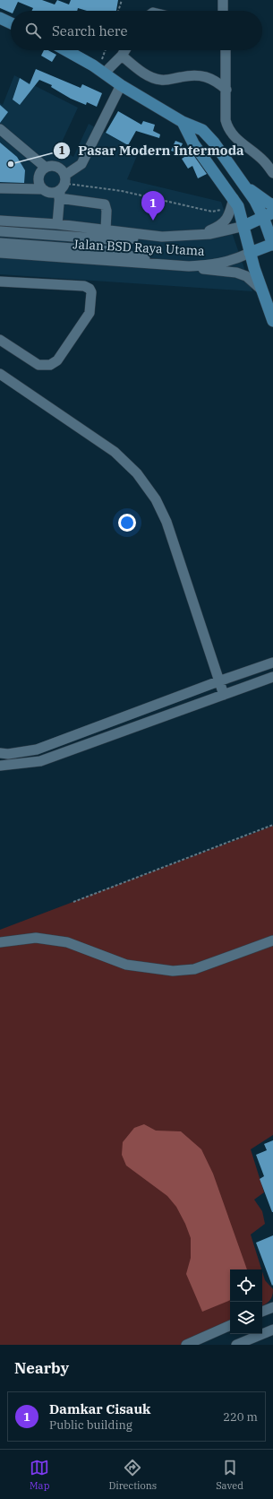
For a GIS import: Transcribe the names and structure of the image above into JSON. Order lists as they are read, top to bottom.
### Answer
{
  "streets": {
    "main road": ["Jalan BSD Raya Utama"]
  },
  "places": ["Pasar Modern Intermoda"],
  "page": {
    "search": "Search here",
    "pins": "1",
    "heading": "Nearby",
    "list": [
      {
        "mark": "1",
        "name": "Damkar Cisauk",
        "note": "Public building",
        "value": "220 m"
      }
    ],
    "nav": ["Map", "Directions", "Saved"]
  }
}
